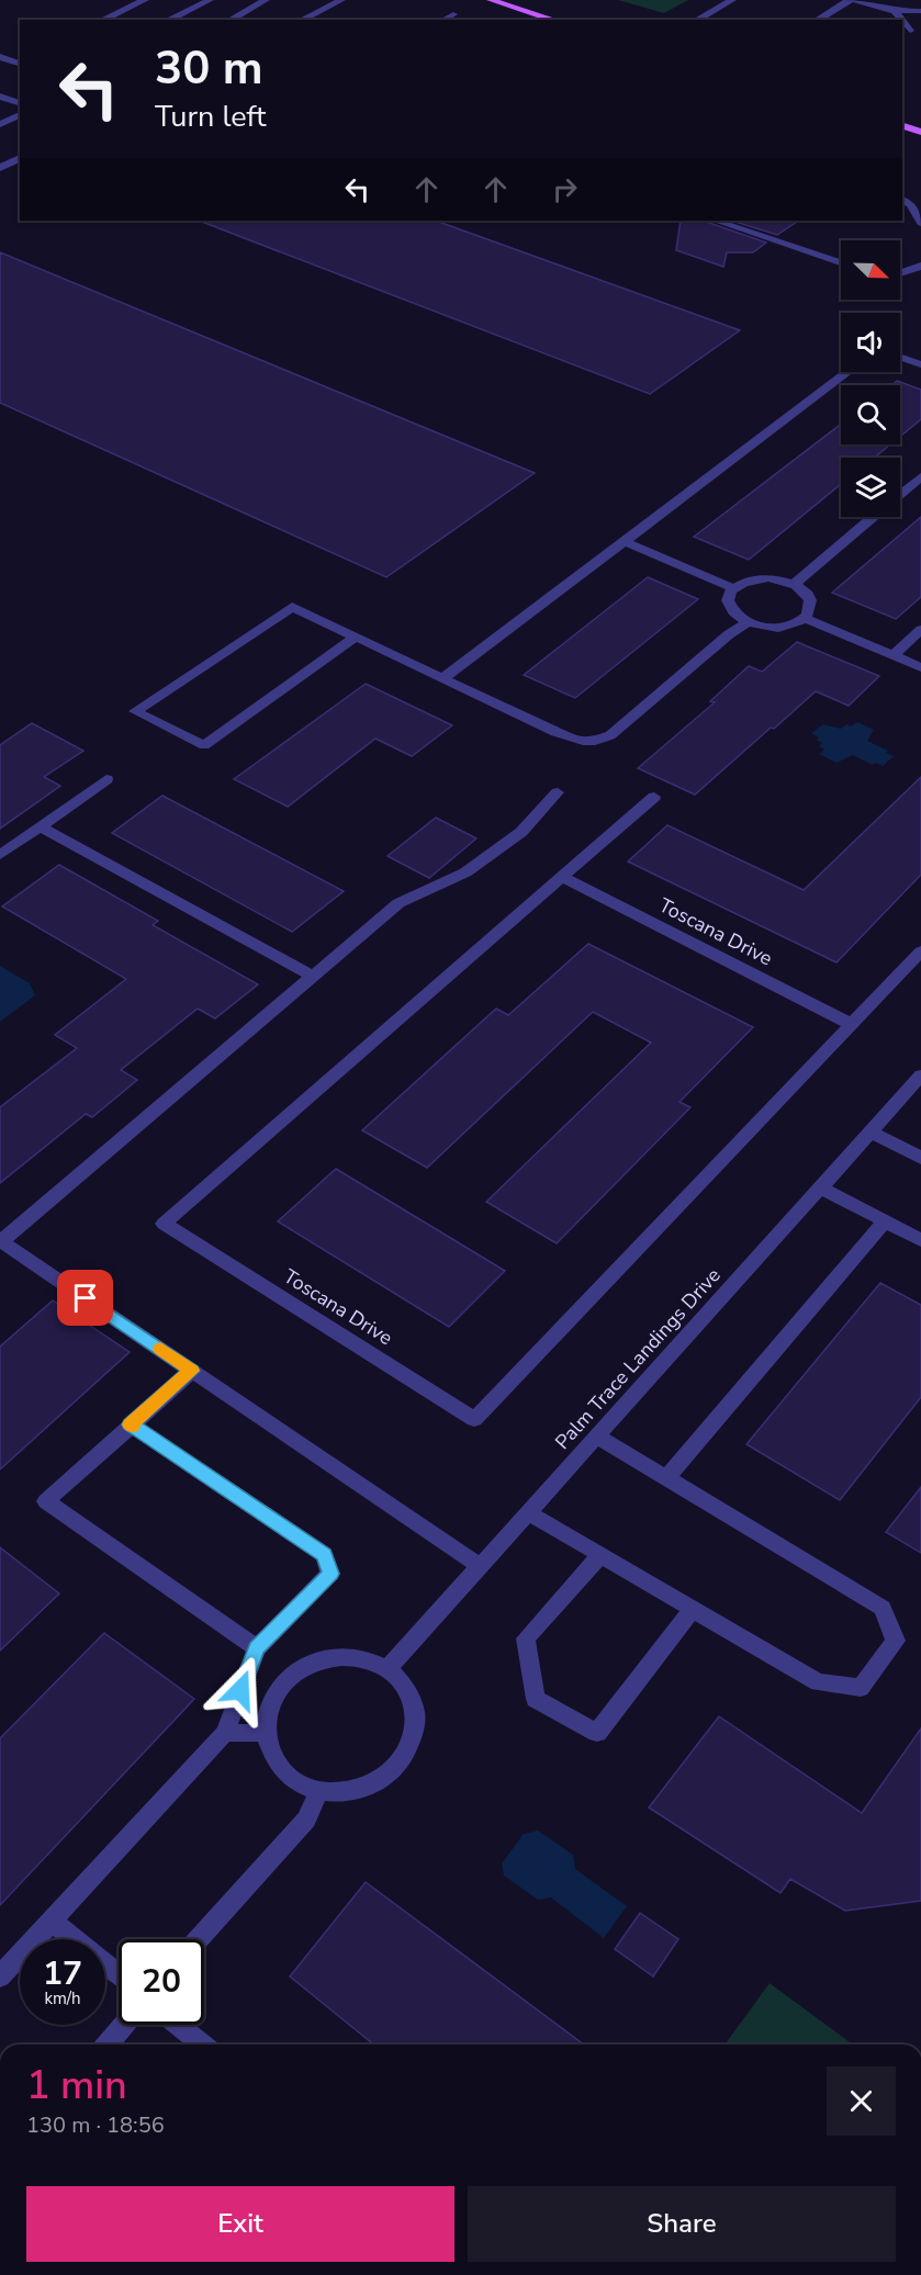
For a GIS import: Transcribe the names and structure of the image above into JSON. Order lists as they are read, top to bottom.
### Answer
{
  "streets": {
    "street": ["Toscana Drive", "Palm Trace Landings Drive"]
  },
  "north": "bottom right",
  "page": {
    "turn": ["30 m", "Turn left"],
    "speed": "17 km/h",
    "limit": "20",
    "heading": ["1 min", "130 m · 18:56"],
    "buttons": ["Exit", "Share"]
  }
}
